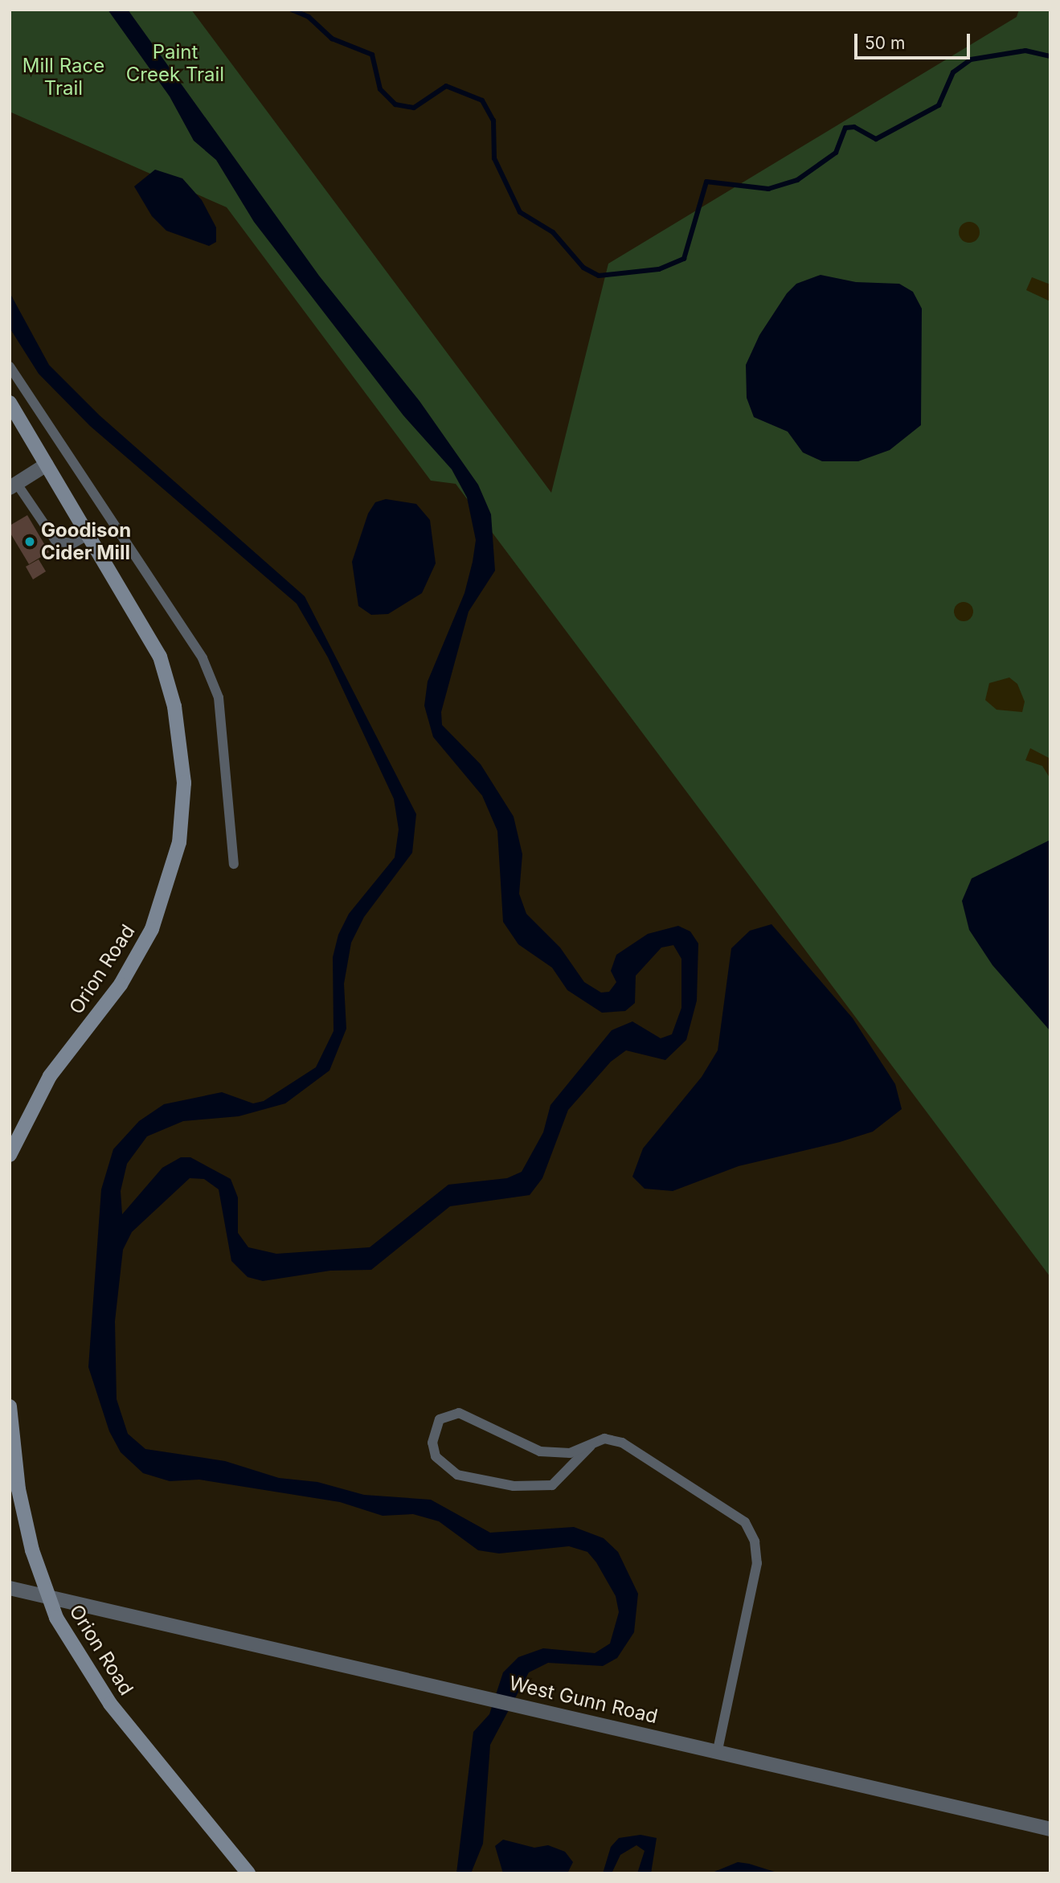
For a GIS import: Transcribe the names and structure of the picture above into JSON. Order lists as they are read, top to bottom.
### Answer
{
  "streets": {
    "street": ["Orion Road", "West Gunn Road"]
  },
  "crossings": [
    ["Orion Road", "West Gunn Road"]
  ],
  "parks": ["Paint Creek Trail", "Mill Race Trail"],
  "places": ["Goodison Cider Mill"],
  "scale_bar": "50 m"
}
